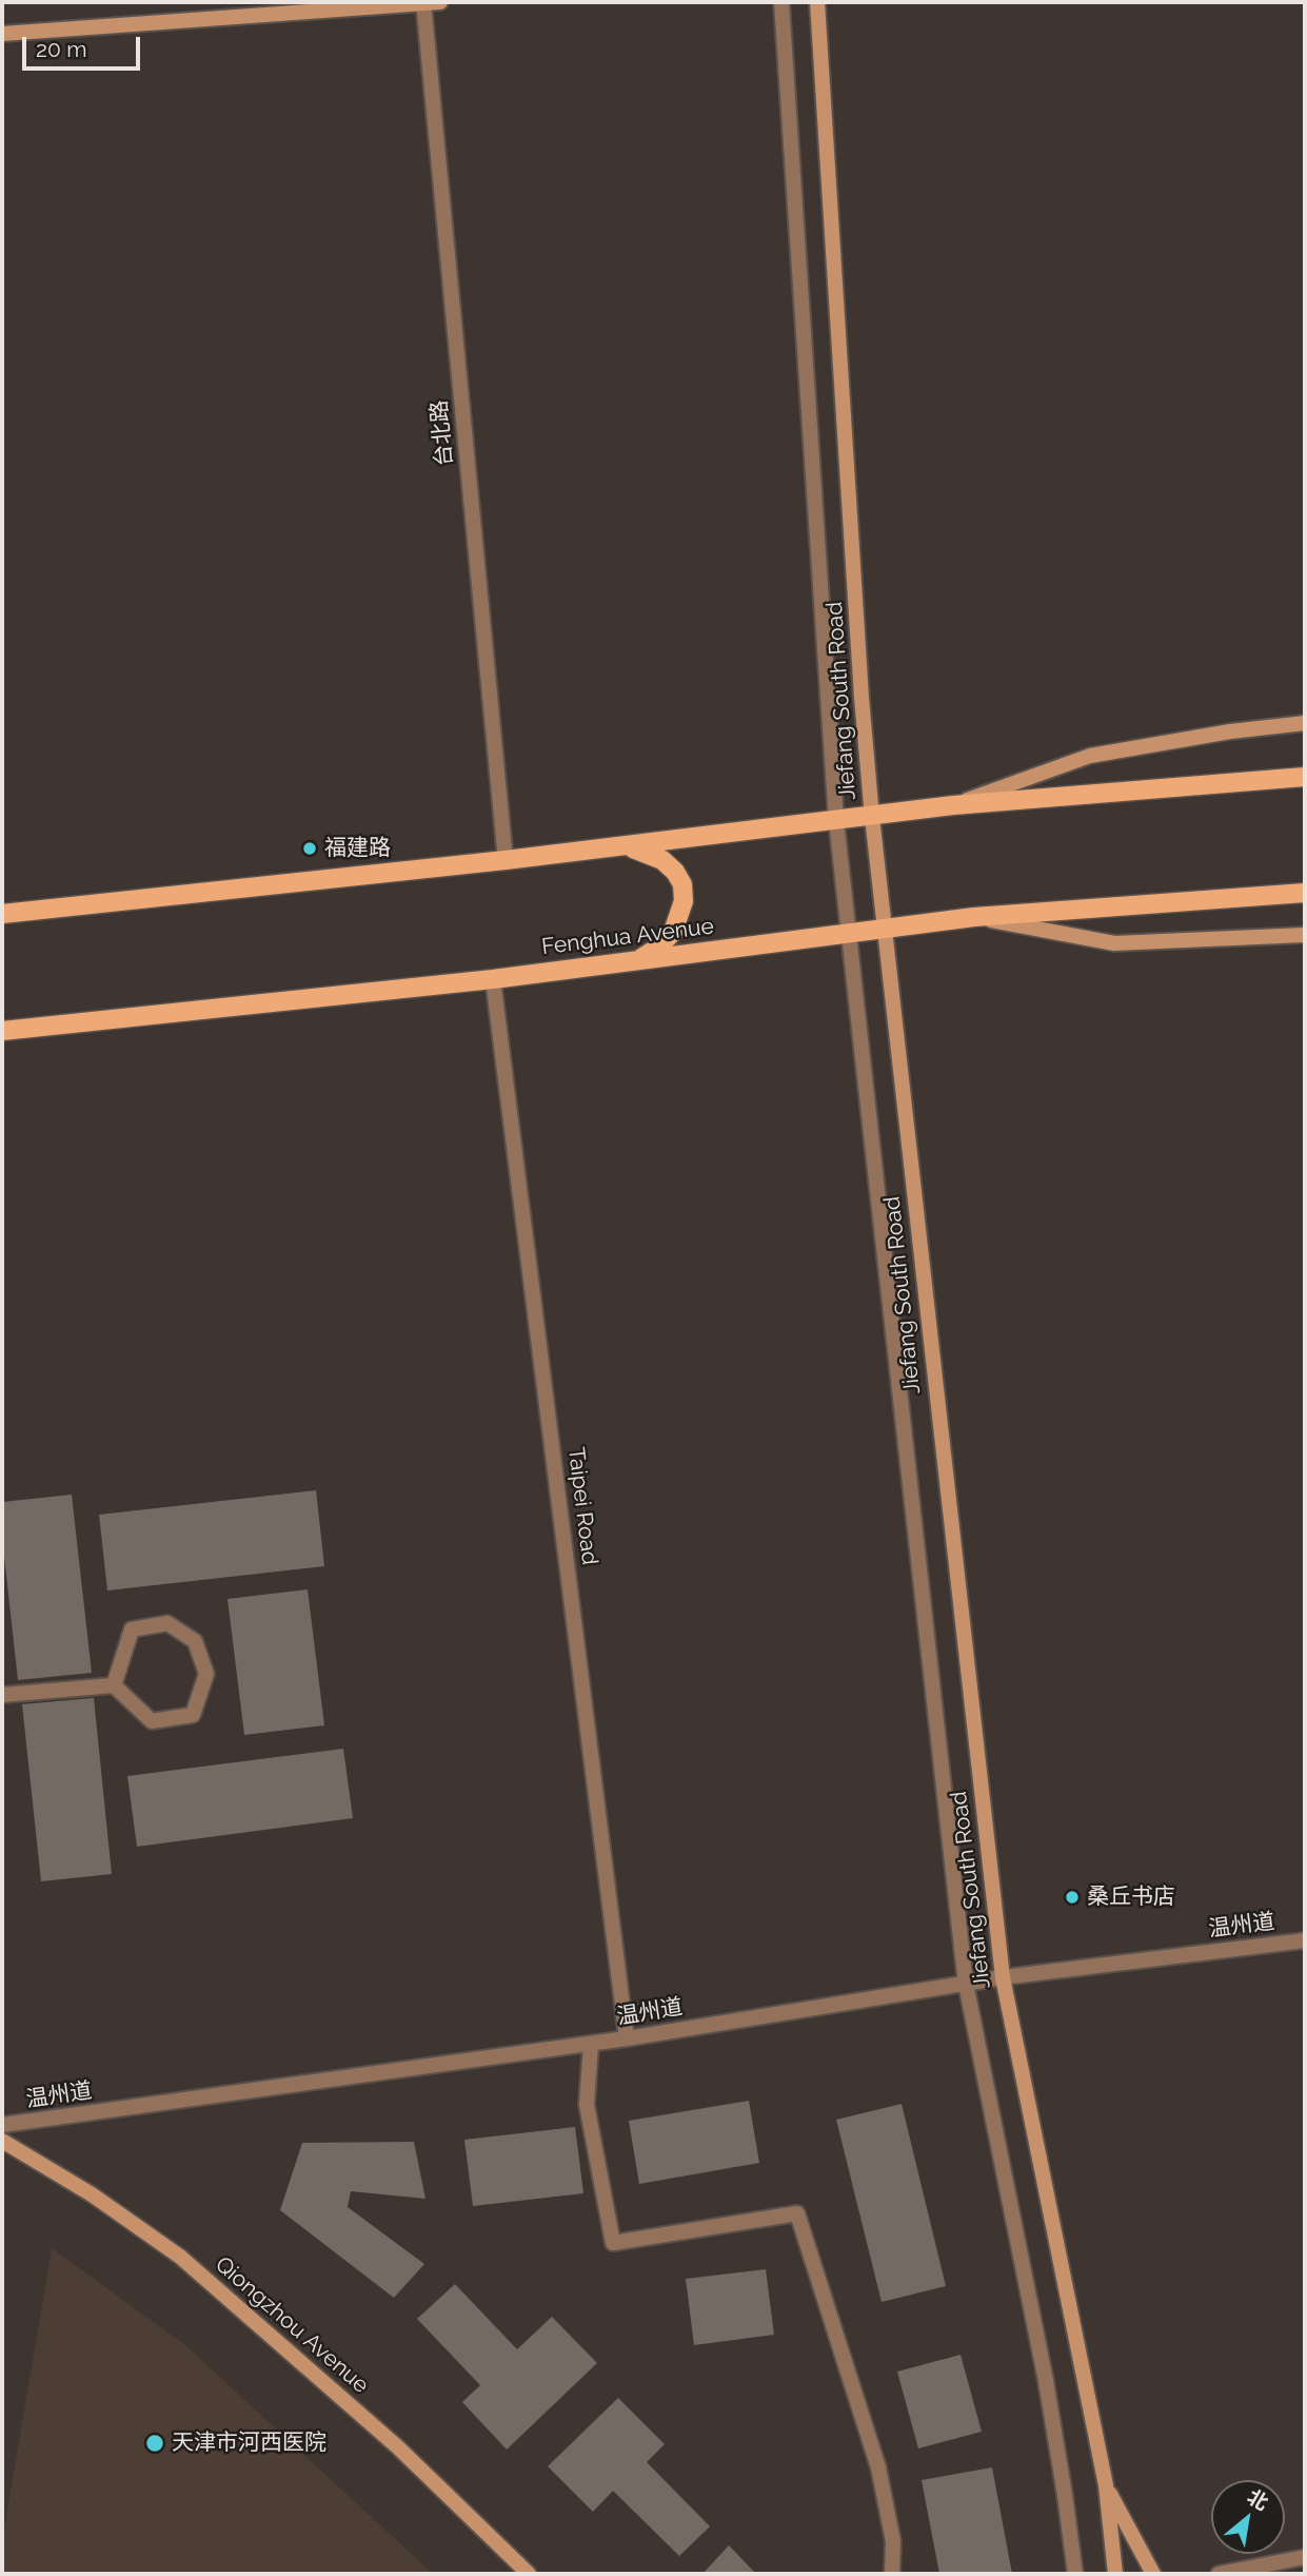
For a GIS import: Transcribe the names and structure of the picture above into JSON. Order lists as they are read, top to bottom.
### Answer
{
  "streets": {
    "main road": ["Jiefang South Road", "Fenghua Avenue", "Qiongzhou Avenue"],
    "street": ["台北路", "Taipei Road", "温州道"]
  },
  "crossings": [
    ["Jiefang South Road", "Fenghua Avenue"],
    ["Jiefang South Road", "温州道"],
    ["Fenghua Avenue", "Taipei Road"],
    ["Taipei Road", "温州道"]
  ],
  "places": ["福建路", "桑丘书店", "天津市河西医院"],
  "scale_bar": "20 m",
  "north": "top right"
}
